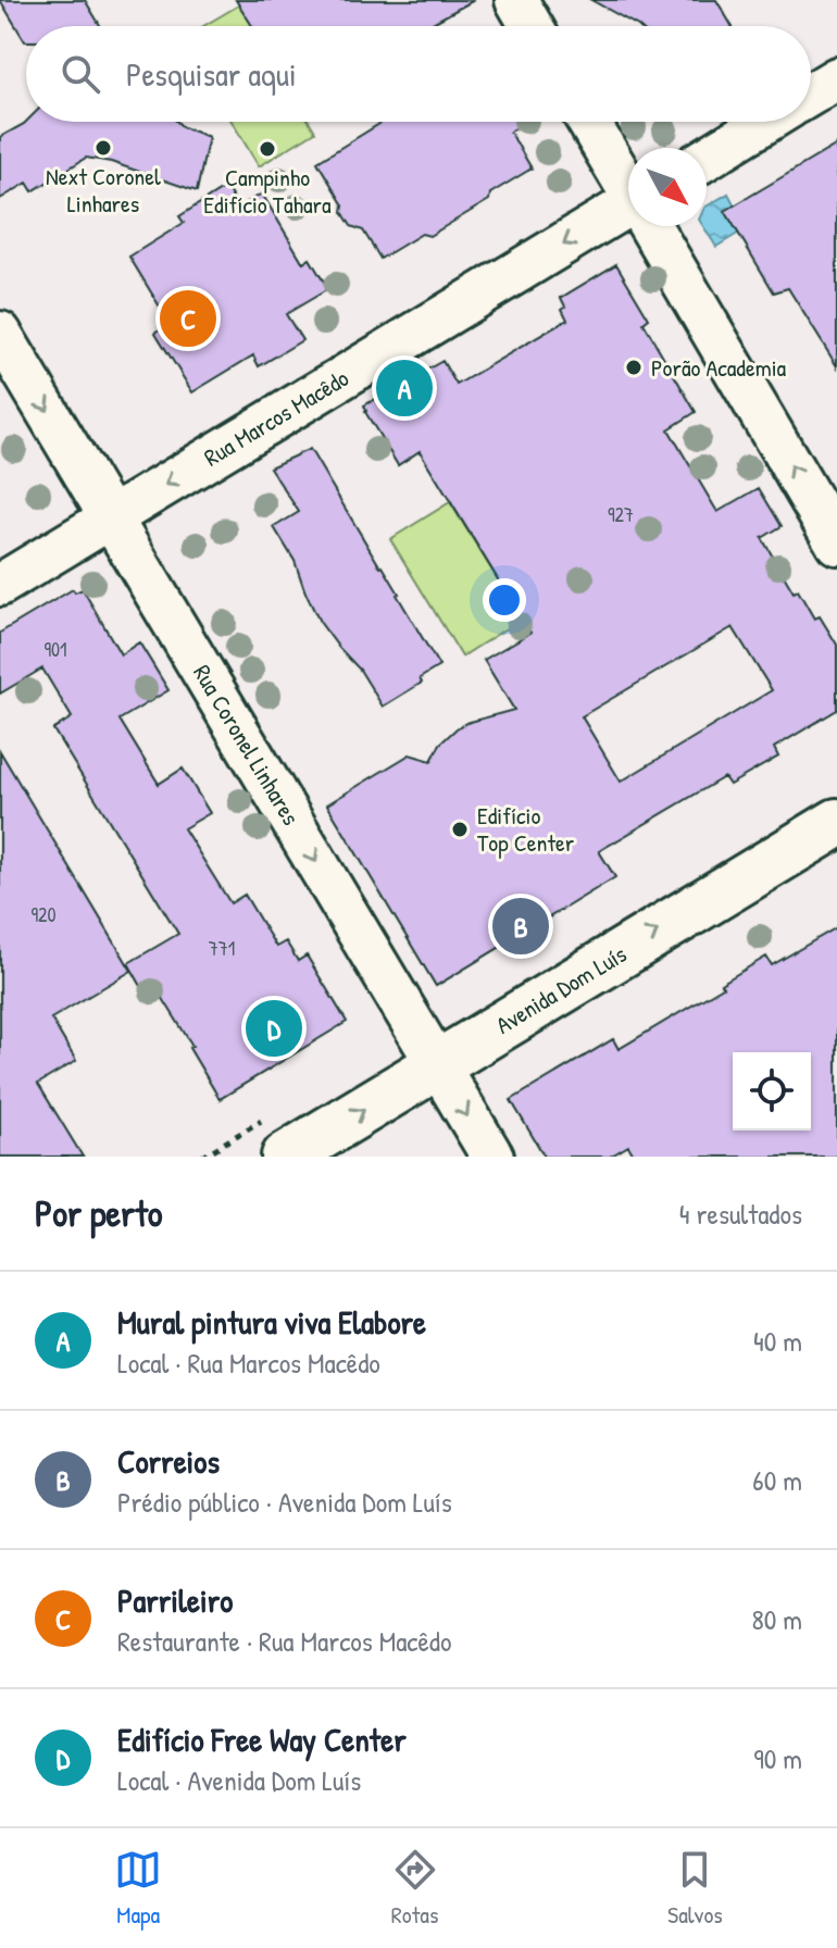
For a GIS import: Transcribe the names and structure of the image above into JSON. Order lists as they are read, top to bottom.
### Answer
{
  "streets": {
    "main road": ["Avenida Dom Luís"],
    "street": ["Rua Marcos Macêdo", "Rua Coronel Linhares"]
  },
  "crossings": [
    ["Rua Marcos Macêdo", "Rua Coronel Linhares"],
    ["Rua Coronel Linhares", "Avenida Dom Luís"]
  ],
  "one_way": ["Rua Marcos Macêdo", "Rua Coronel Linhares", "Avenida Dom Luís"],
  "places": [
    "Next Coronel Linhares",
    "Campinho Edifício Tahara",
    "Porão Academia",
    "Edifício Top Center"
  ],
  "house_numbers": [
    "927",
    "901",
    "920",
    "771"
  ],
  "north": "bottom right",
  "page": {
    "search": "Pesquisar aqui",
    "pins": [
      "C",
      "A",
      "B",
      "D"
    ],
    "heading": ["Por perto", "4 resultados"],
    "list": [
      {
        "mark": "A",
        "name": "Mural pintura viva Elabore",
        "note": "Local · Rua Marcos Macêdo",
        "value": "40 m"
      },
      {
        "mark": "B",
        "name": "Correios",
        "note": "Prédio público · Avenida Dom Luís",
        "value": "60 m"
      },
      {
        "mark": "C",
        "name": "Parrileiro",
        "note": "Restaurante · Rua Marcos Macêdo",
        "value": "80 m"
      },
      {
        "mark": "D",
        "name": "Edifício Free Way Center",
        "note": "Local · Avenida Dom Luís",
        "value": "90 m"
      }
    ],
    "nav": ["Mapa", "Rotas", "Salvos"]
  }
}
